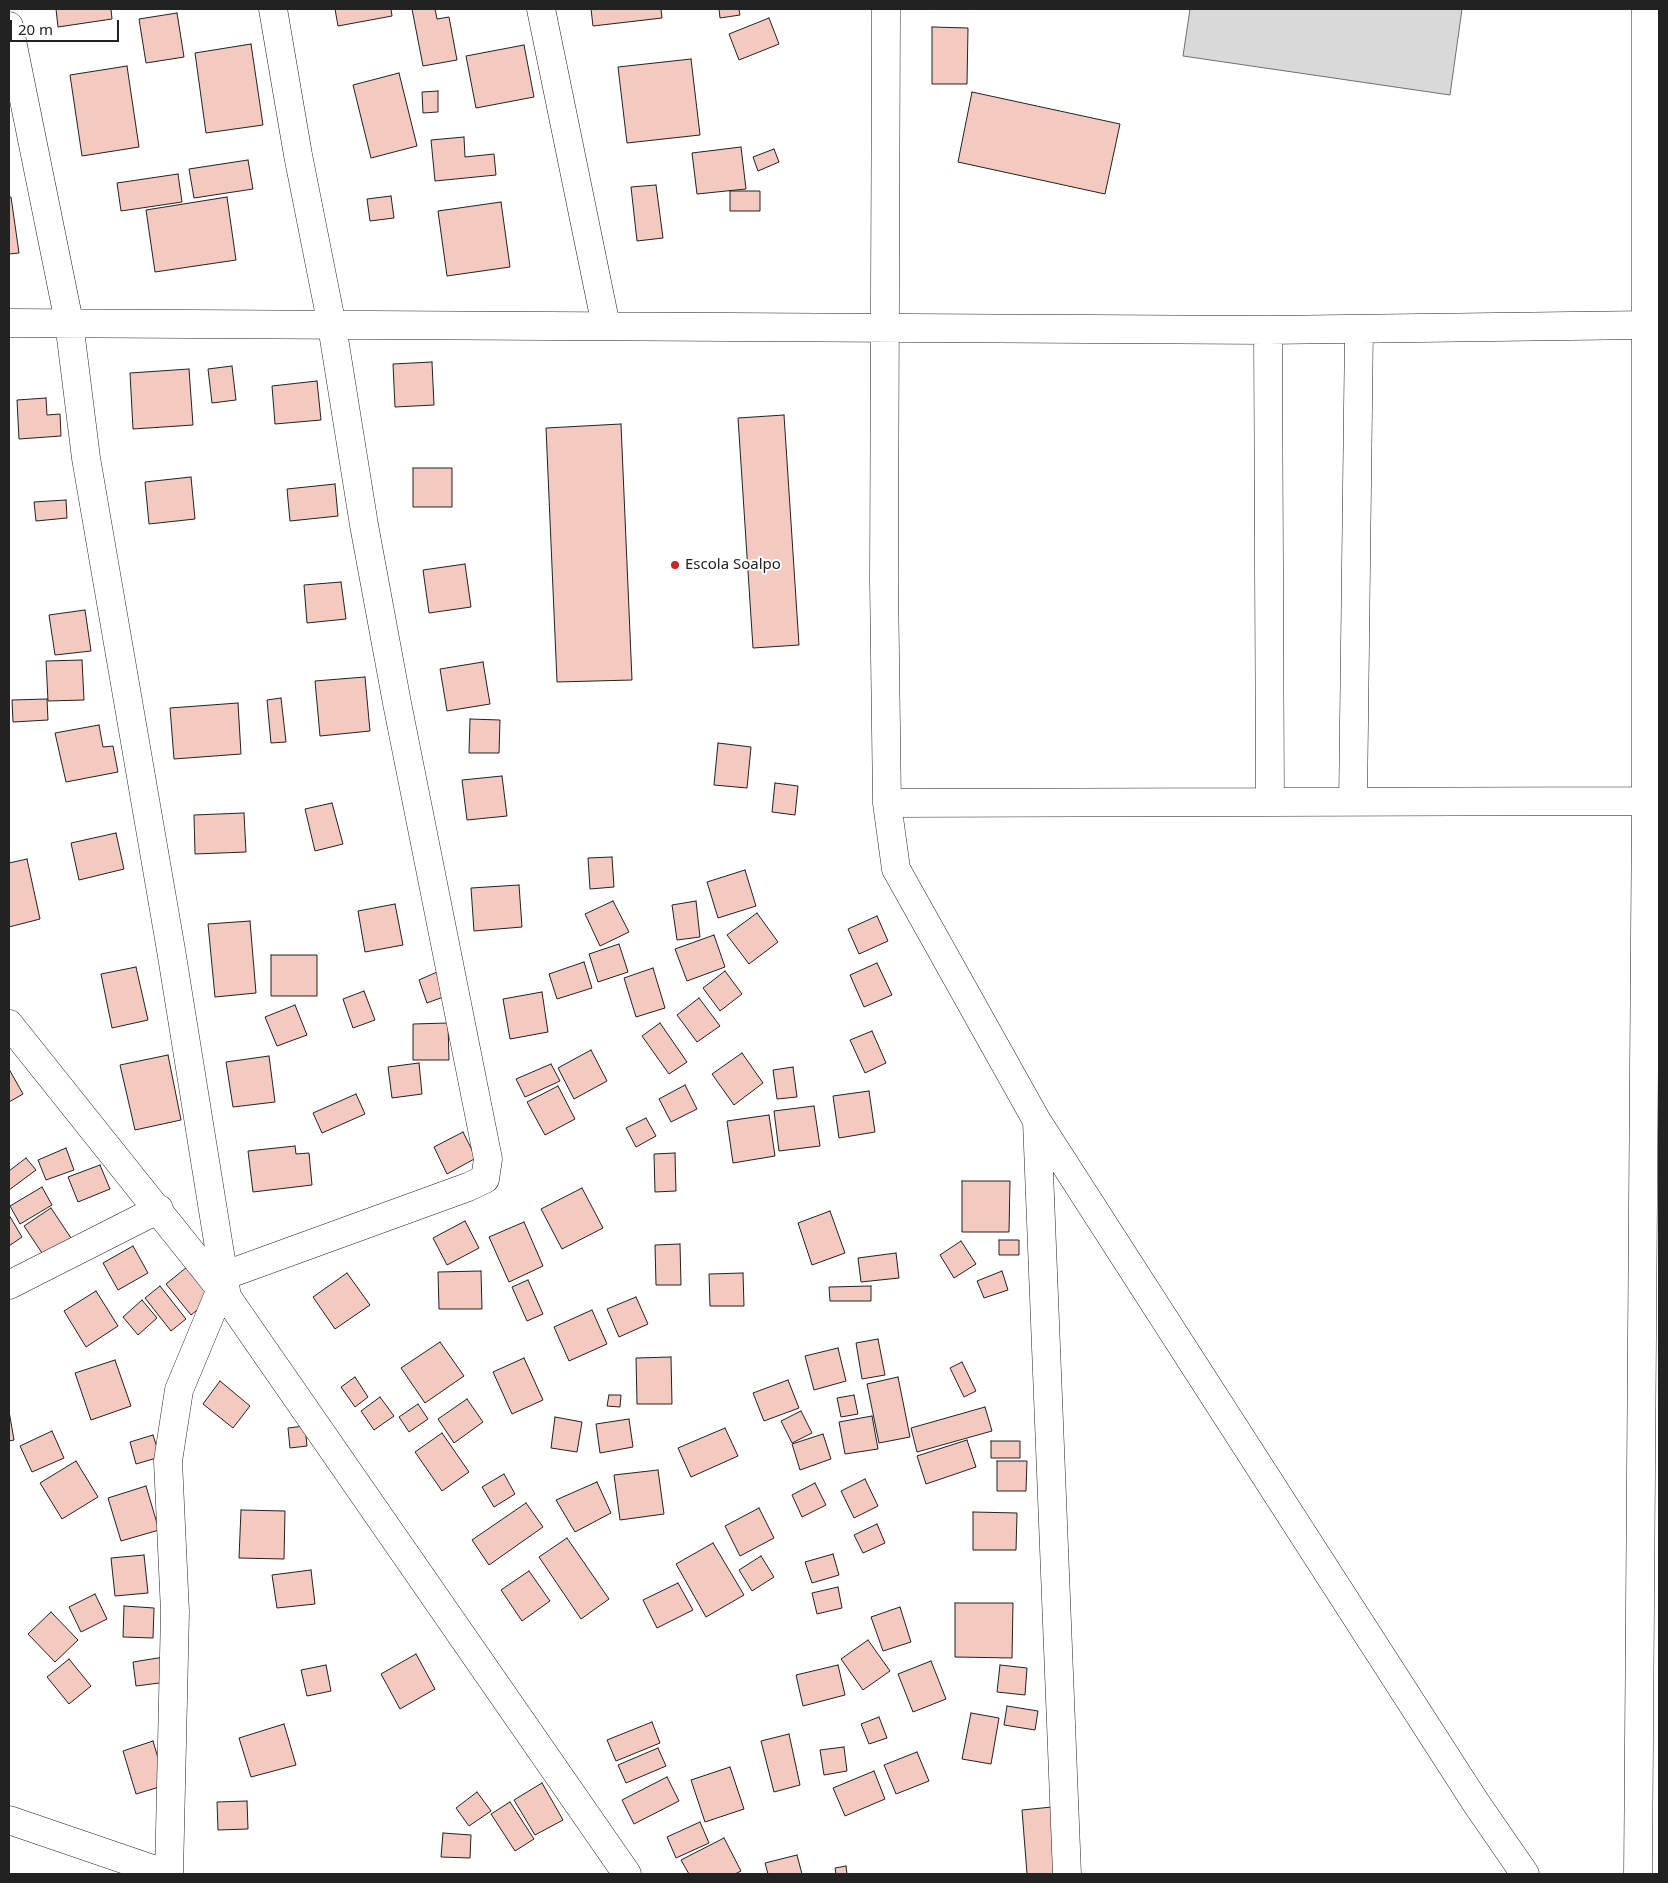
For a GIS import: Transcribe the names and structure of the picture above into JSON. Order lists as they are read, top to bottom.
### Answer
{
  "places": ["Escola Soalpo"],
  "scale_bar": "20 m"
}
